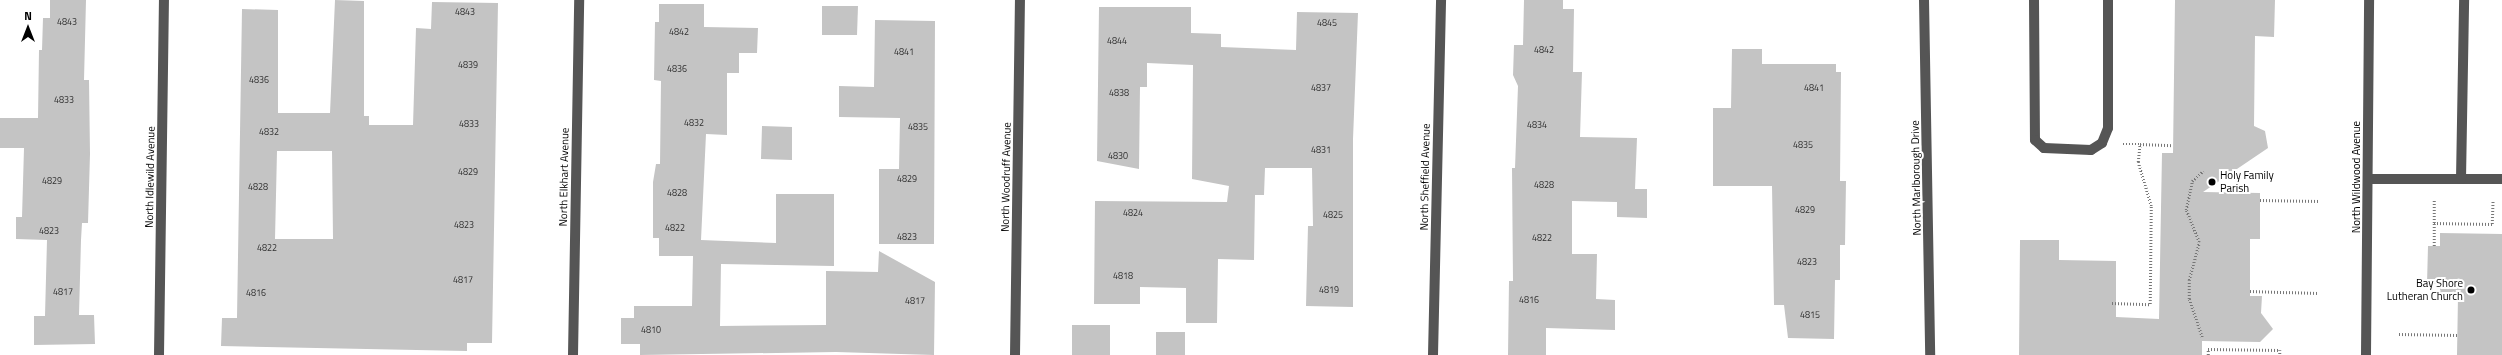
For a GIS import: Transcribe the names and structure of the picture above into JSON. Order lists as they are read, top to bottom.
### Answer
{
  "streets": {
    "street": [
      "North Idlewild Avenue",
      "North Elkhart Avenue",
      "North Woodruff Avenue",
      "North Sheffield Avenue",
      "North Wildwood Avenue",
      "North Marlborough Drive"
    ]
  },
  "places": ["Holy Family Parish", "Bay Shore Lutheran Church"],
  "house_numbers": [
    "4843",
    "4843",
    "4845",
    "4842",
    "4844",
    "4842",
    "4841",
    "4839",
    "4836",
    "4836",
    "4837",
    "4841",
    "4838",
    "4833",
    "4832",
    "4833",
    "4834",
    "4835",
    "4832",
    "4835",
    "4831",
    "4830",
    "4829",
    "4829",
    "4829",
    "4828",
    "4828",
    "4828",
    "4829",
    "4824",
    "4825",
    "4823",
    "4822",
    "4823",
    "4823",
    "4822",
    "4822",
    "4823",
    "4818",
    "4817",
    "4819",
    "4817",
    "4816",
    "4816",
    "4817",
    "4815",
    "4810"
  ],
  "north": "top"
}
